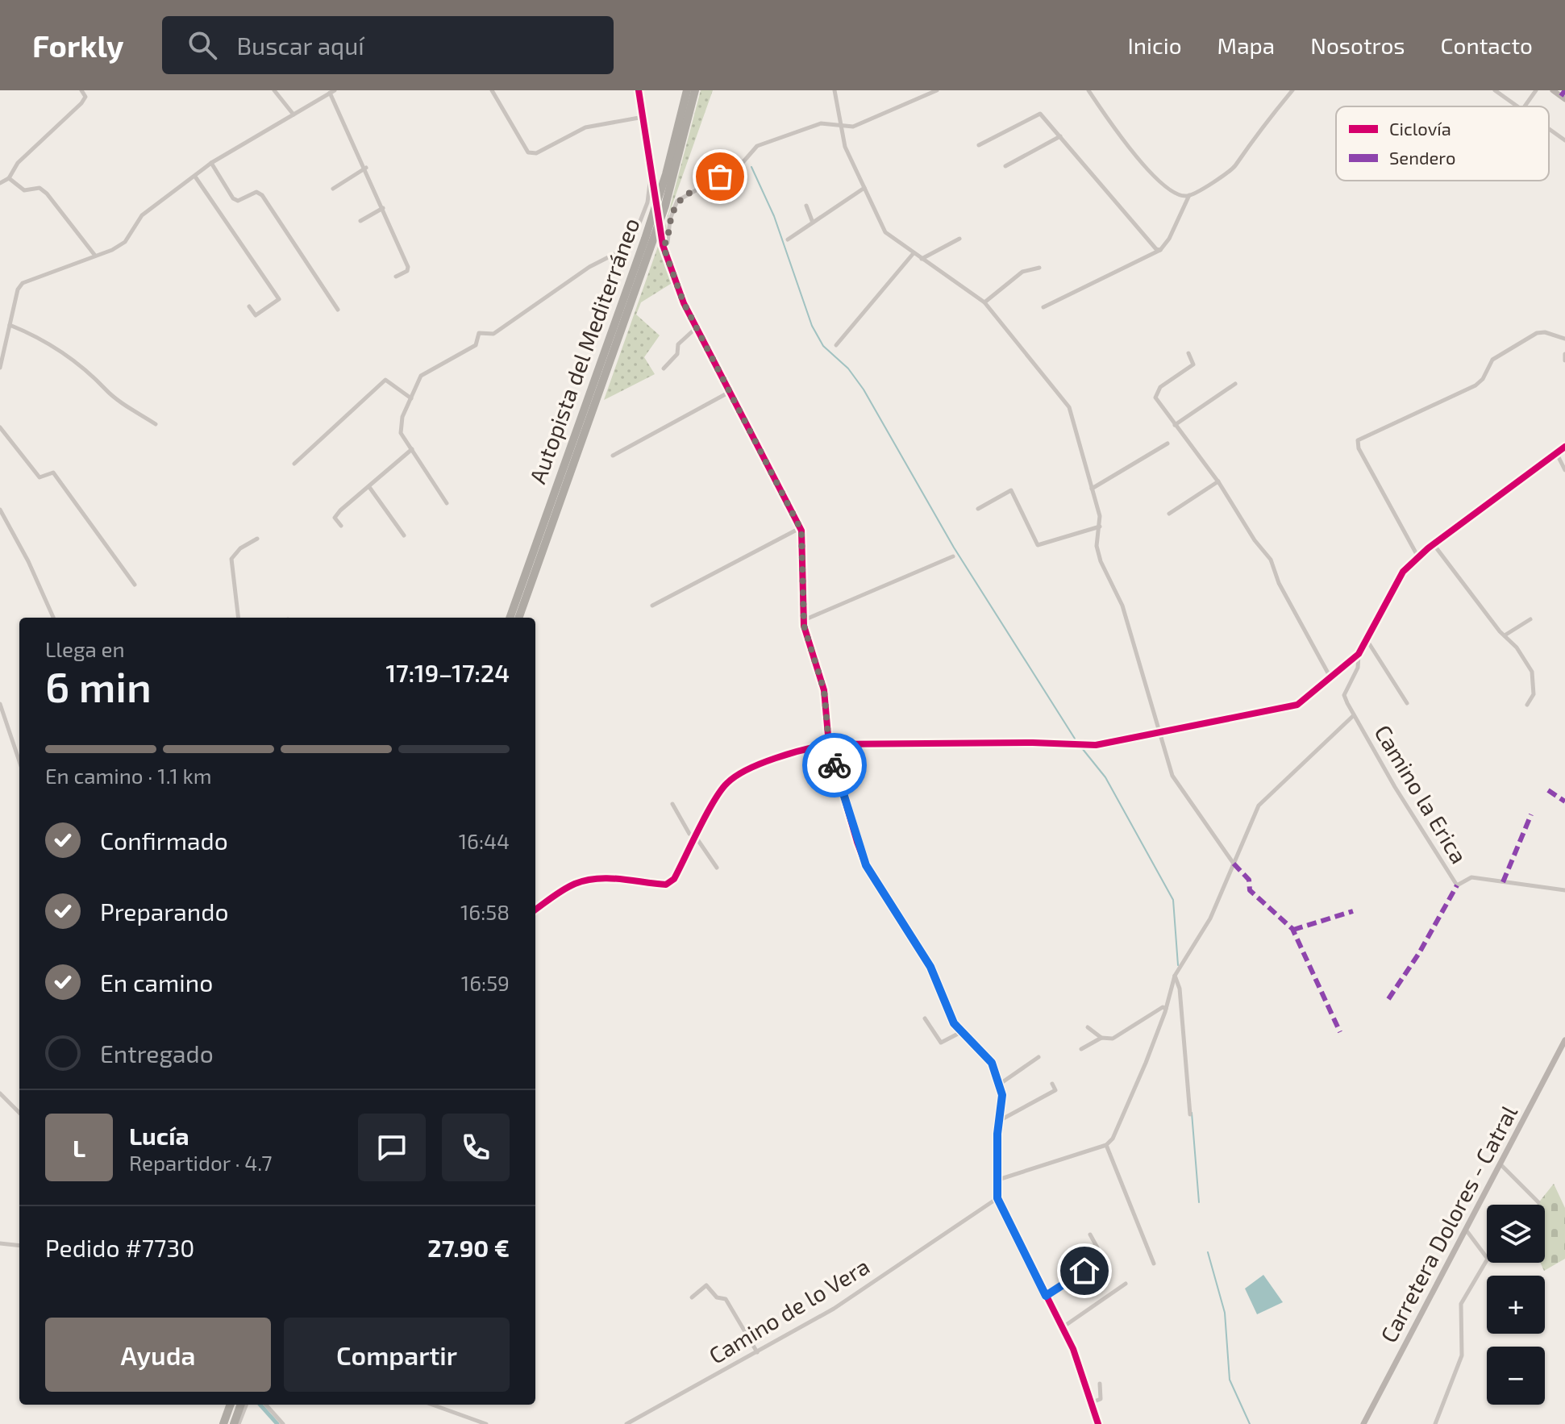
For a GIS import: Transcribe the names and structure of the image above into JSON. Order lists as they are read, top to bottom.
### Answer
{
  "streets": {
    "highway": ["Autopista del Mediterráneo"],
    "street": ["Camino la Erica", "Carretera Dolores - Catral", "Camino de lo Vera"]
  },
  "legend": ["Ciclovía", "Sendero"],
  "page": {
    "header": "Forkly",
    "search": "Buscar aquí",
    "nav": [
      "Inicio",
      "Mapa",
      "Nosotros",
      "Contacto"
    ],
    "heading": ["6 min", "Llega en", "17:19–17:24"],
    "panel": [
      "Lucía",
      "Repartidor · 4.7",
      "Pedido #7730",
      "27.90 €"
    ],
    "bar": "En camino · 1.1 km",
    "list": [
      ["Confirmado", "16:44"],
      ["Preparando", "16:58"],
      ["En camino", "16:59"],
      "Entregado"
    ],
    "round": "L",
    "map_buttons": ["+", "−"],
    "buttons": ["Ayuda", "Compartir"]
  }
}
